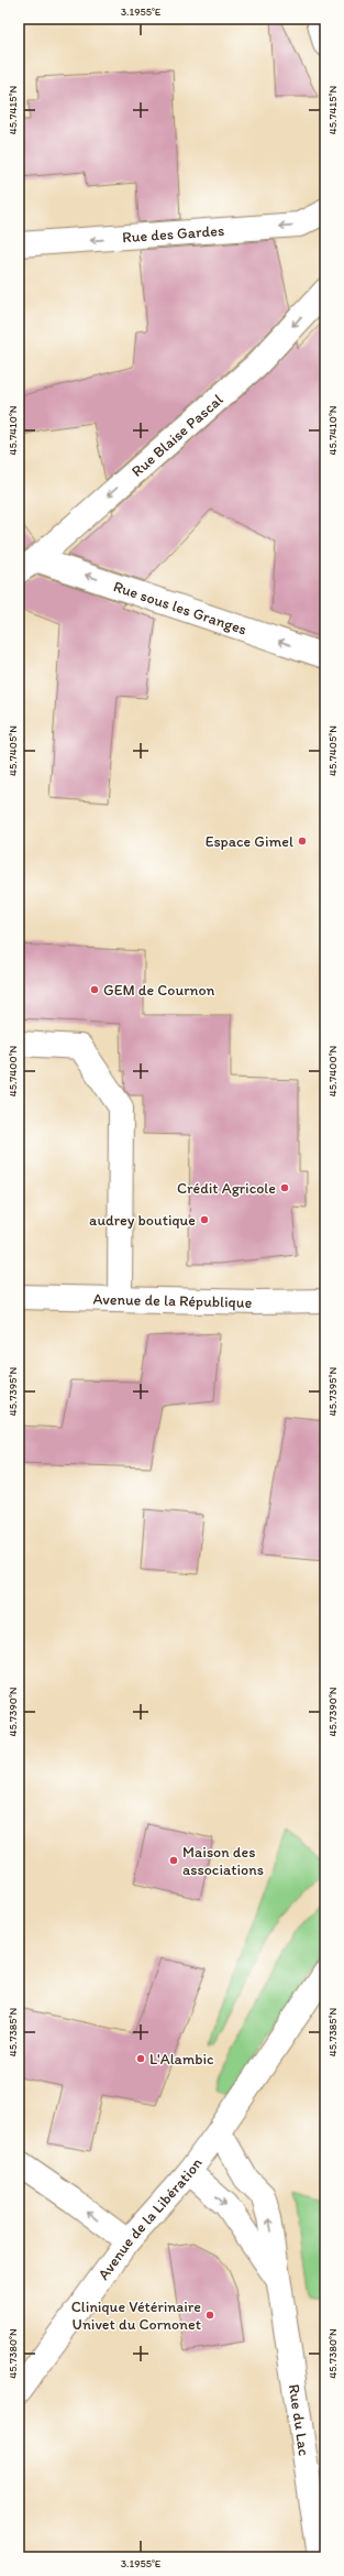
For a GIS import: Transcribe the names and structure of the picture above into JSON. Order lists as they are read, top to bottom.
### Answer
{
  "streets": {
    "street": [
      "Rue des Gardes",
      "Rue Blaise Pascal",
      "Rue sous les Granges",
      "Avenue de la République",
      "Avenue de la Libération",
      "Rue du Lac"
    ]
  },
  "crossings": [
    ["Rue Blaise Pascal", "Rue sous les Granges"],
    ["Avenue de la Libération", "Rue du Lac"]
  ],
  "one_way": ["Rue des Gardes", "Rue Blaise Pascal", "Rue sous les Granges"],
  "places": [
    "Espace Gimel",
    "GEM de Cournon",
    "Crédit Agricole",
    "audrey boutique",
    "Maison des associations",
    "L'Alambic",
    "Clinique Vétérinaire Univet du Cornonet"
  ],
  "coordinates": [
    "3.1955°E",
    "45.7415°N",
    "45.7410°N",
    "45.7405°N",
    "45.7400°N",
    "45.7395°N",
    "45.7390°N",
    "45.7385°N",
    "45.7380°N"
  ]
}
